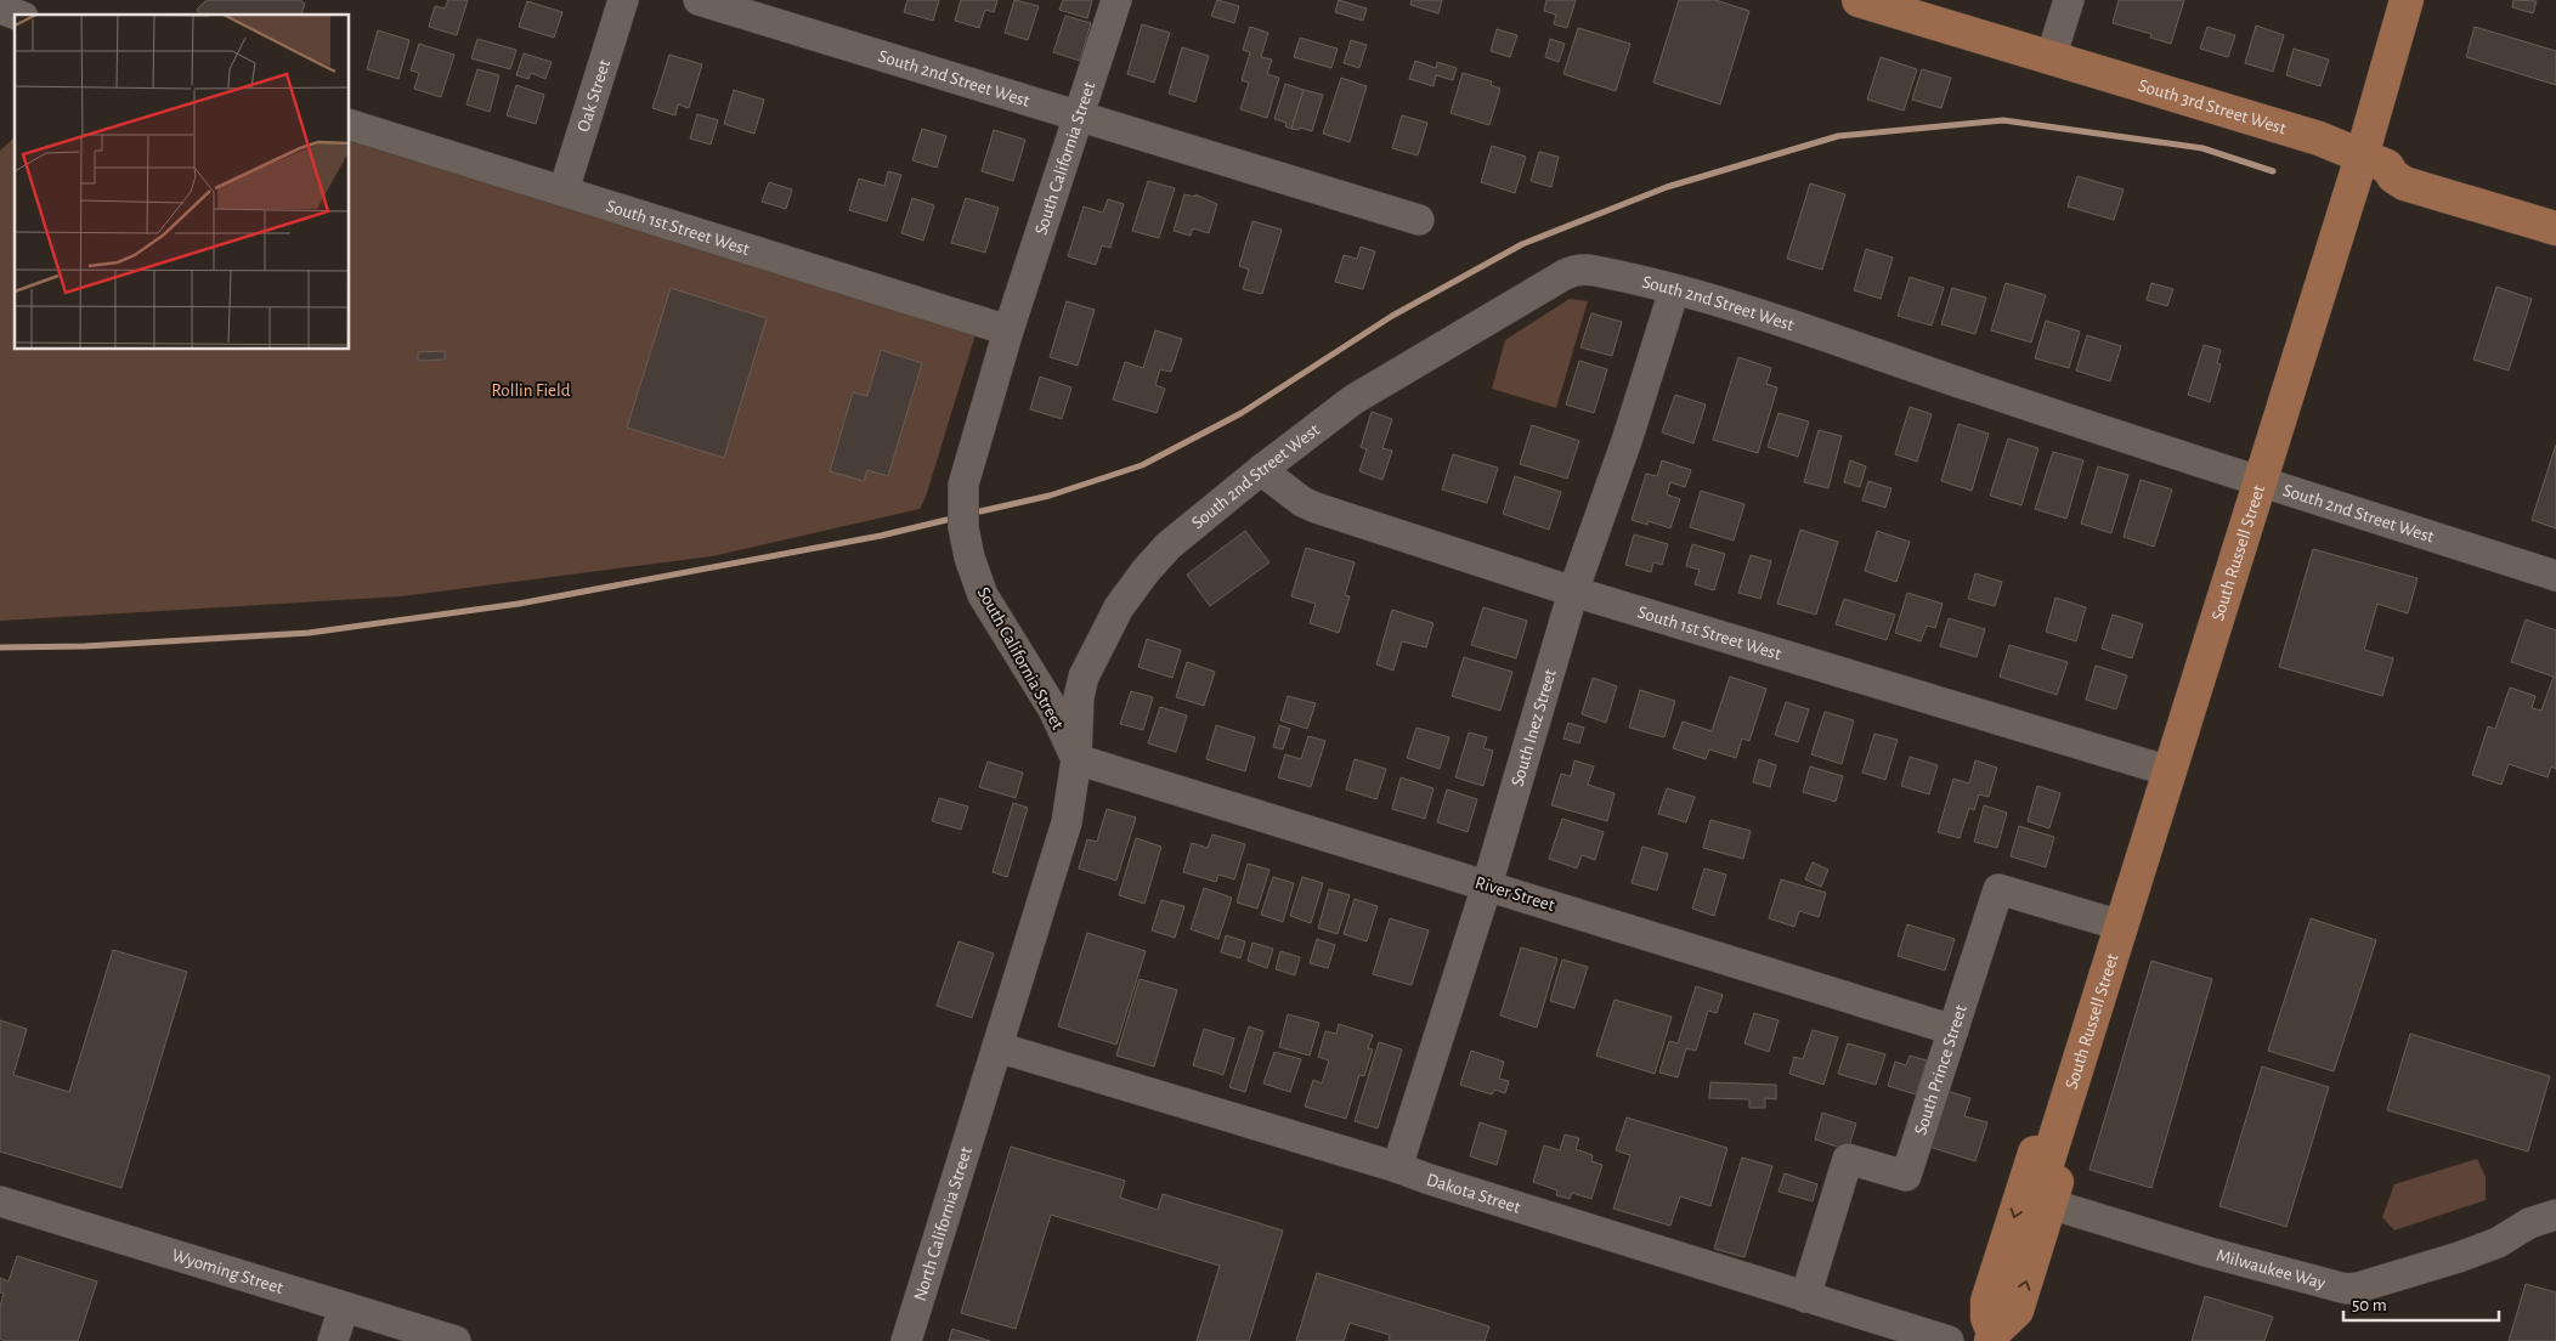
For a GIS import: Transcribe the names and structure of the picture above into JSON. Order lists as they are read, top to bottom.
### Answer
{
  "streets": {
    "main road": ["South 3rd Street West", "South Russell Street"],
    "street": [
      "South 2nd Street West",
      "Oak Street",
      "South California Street",
      "South 1st Street West",
      "South Inez Street",
      "River Street",
      "South Prince Street",
      "Dakota Street",
      "North California Street",
      "Milwaukee Way",
      "Wyoming Street"
    ]
  },
  "crossings": [
    ["South 2nd Street West", "South California Street"],
    ["South 2nd Street West", "South 1st Street West"],
    ["South 2nd Street West", "South Russell Street"],
    ["South 2nd Street West", "South Inez Street"],
    ["South 2nd Street West", "River Street"],
    ["Oak Street", "South 1st Street West"],
    ["South 3rd Street West", "South Russell Street"],
    ["South California Street", "South 1st Street West"],
    ["South California Street", "River Street"],
    ["South 1st Street West", "South Russell Street"],
    ["South 1st Street West", "South Inez Street"],
    ["South Russell Street", "South Prince Street"],
    ["South Russell Street", "Milwaukee Way"],
    ["South Inez Street", "River Street"],
    ["South Inez Street", "Dakota Street"],
    ["River Street", "South Prince Street"],
    ["South Prince Street", "Dakota Street"],
    ["Dakota Street", "North California Street"]
  ],
  "parks": ["Rollin Field"],
  "scale_bar": "50 m"
}
